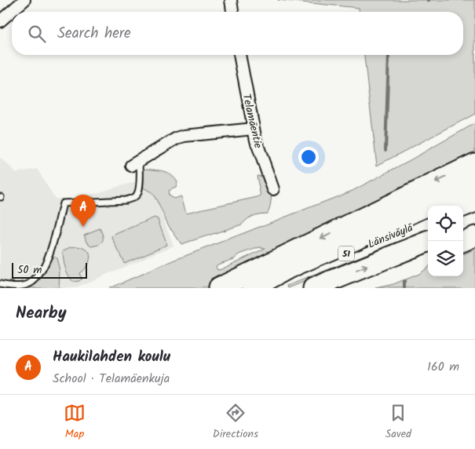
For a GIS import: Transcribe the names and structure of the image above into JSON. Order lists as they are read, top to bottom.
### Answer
{
  "streets": {
    "highway": ["Länsiväylä", "51"],
    "street": ["Telamäentie"]
  },
  "scale_bar": "50 m",
  "page": {
    "search": "Search here",
    "pins": "A",
    "scale": "50 m",
    "heading": "Nearby",
    "list": [
      {
        "mark": "A",
        "name": "Haukilahden koulu",
        "note": "School · Telamäenkuja",
        "value": "160 m"
      }
    ],
    "nav": ["Map", "Directions", "Saved"]
  }
}
